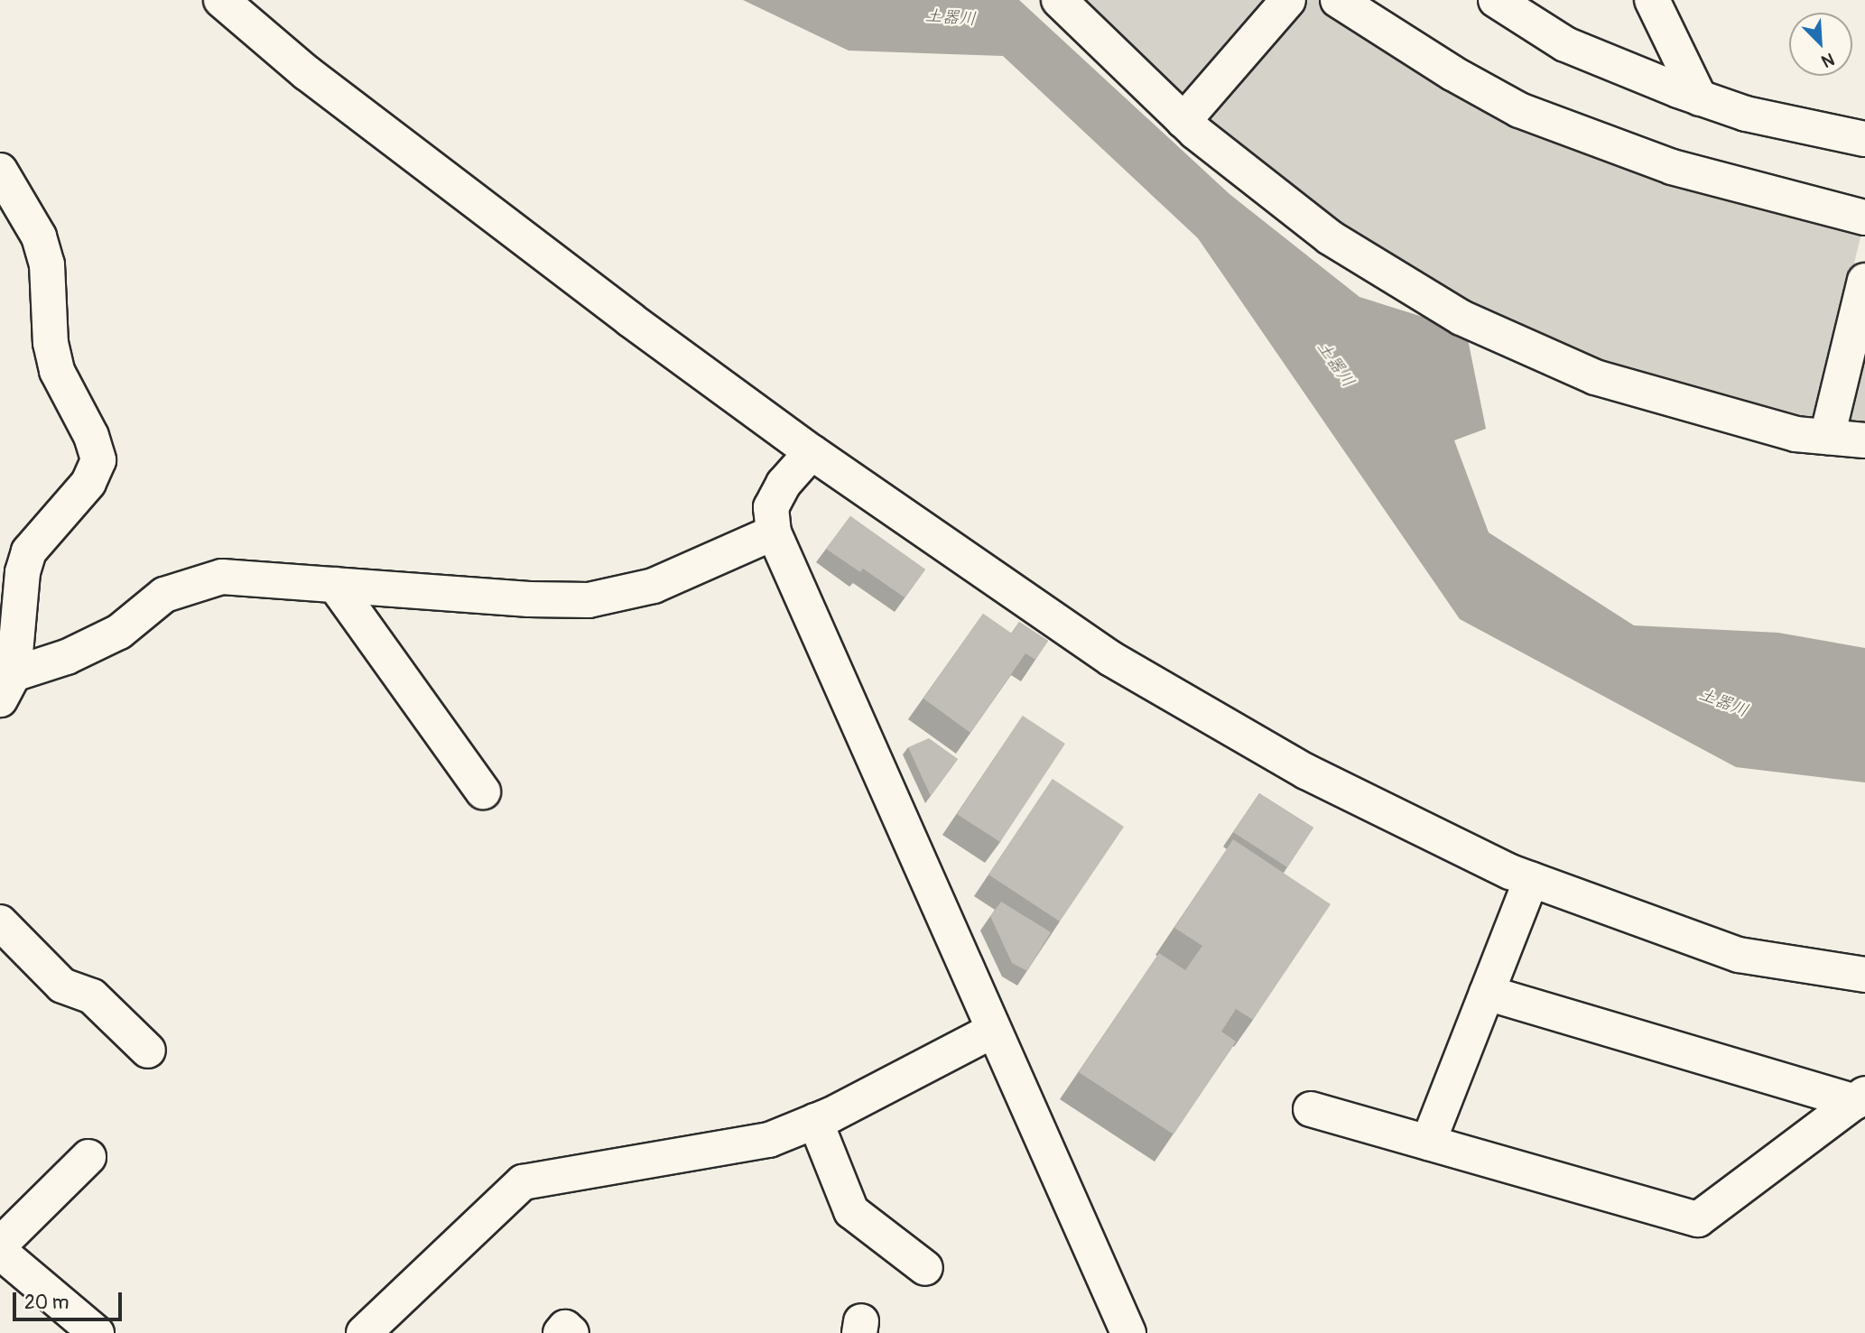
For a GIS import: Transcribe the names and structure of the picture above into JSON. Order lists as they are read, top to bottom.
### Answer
{
  "water": ["土器川"],
  "scale_bar": "20 m",
  "north": "bottom right"
}
